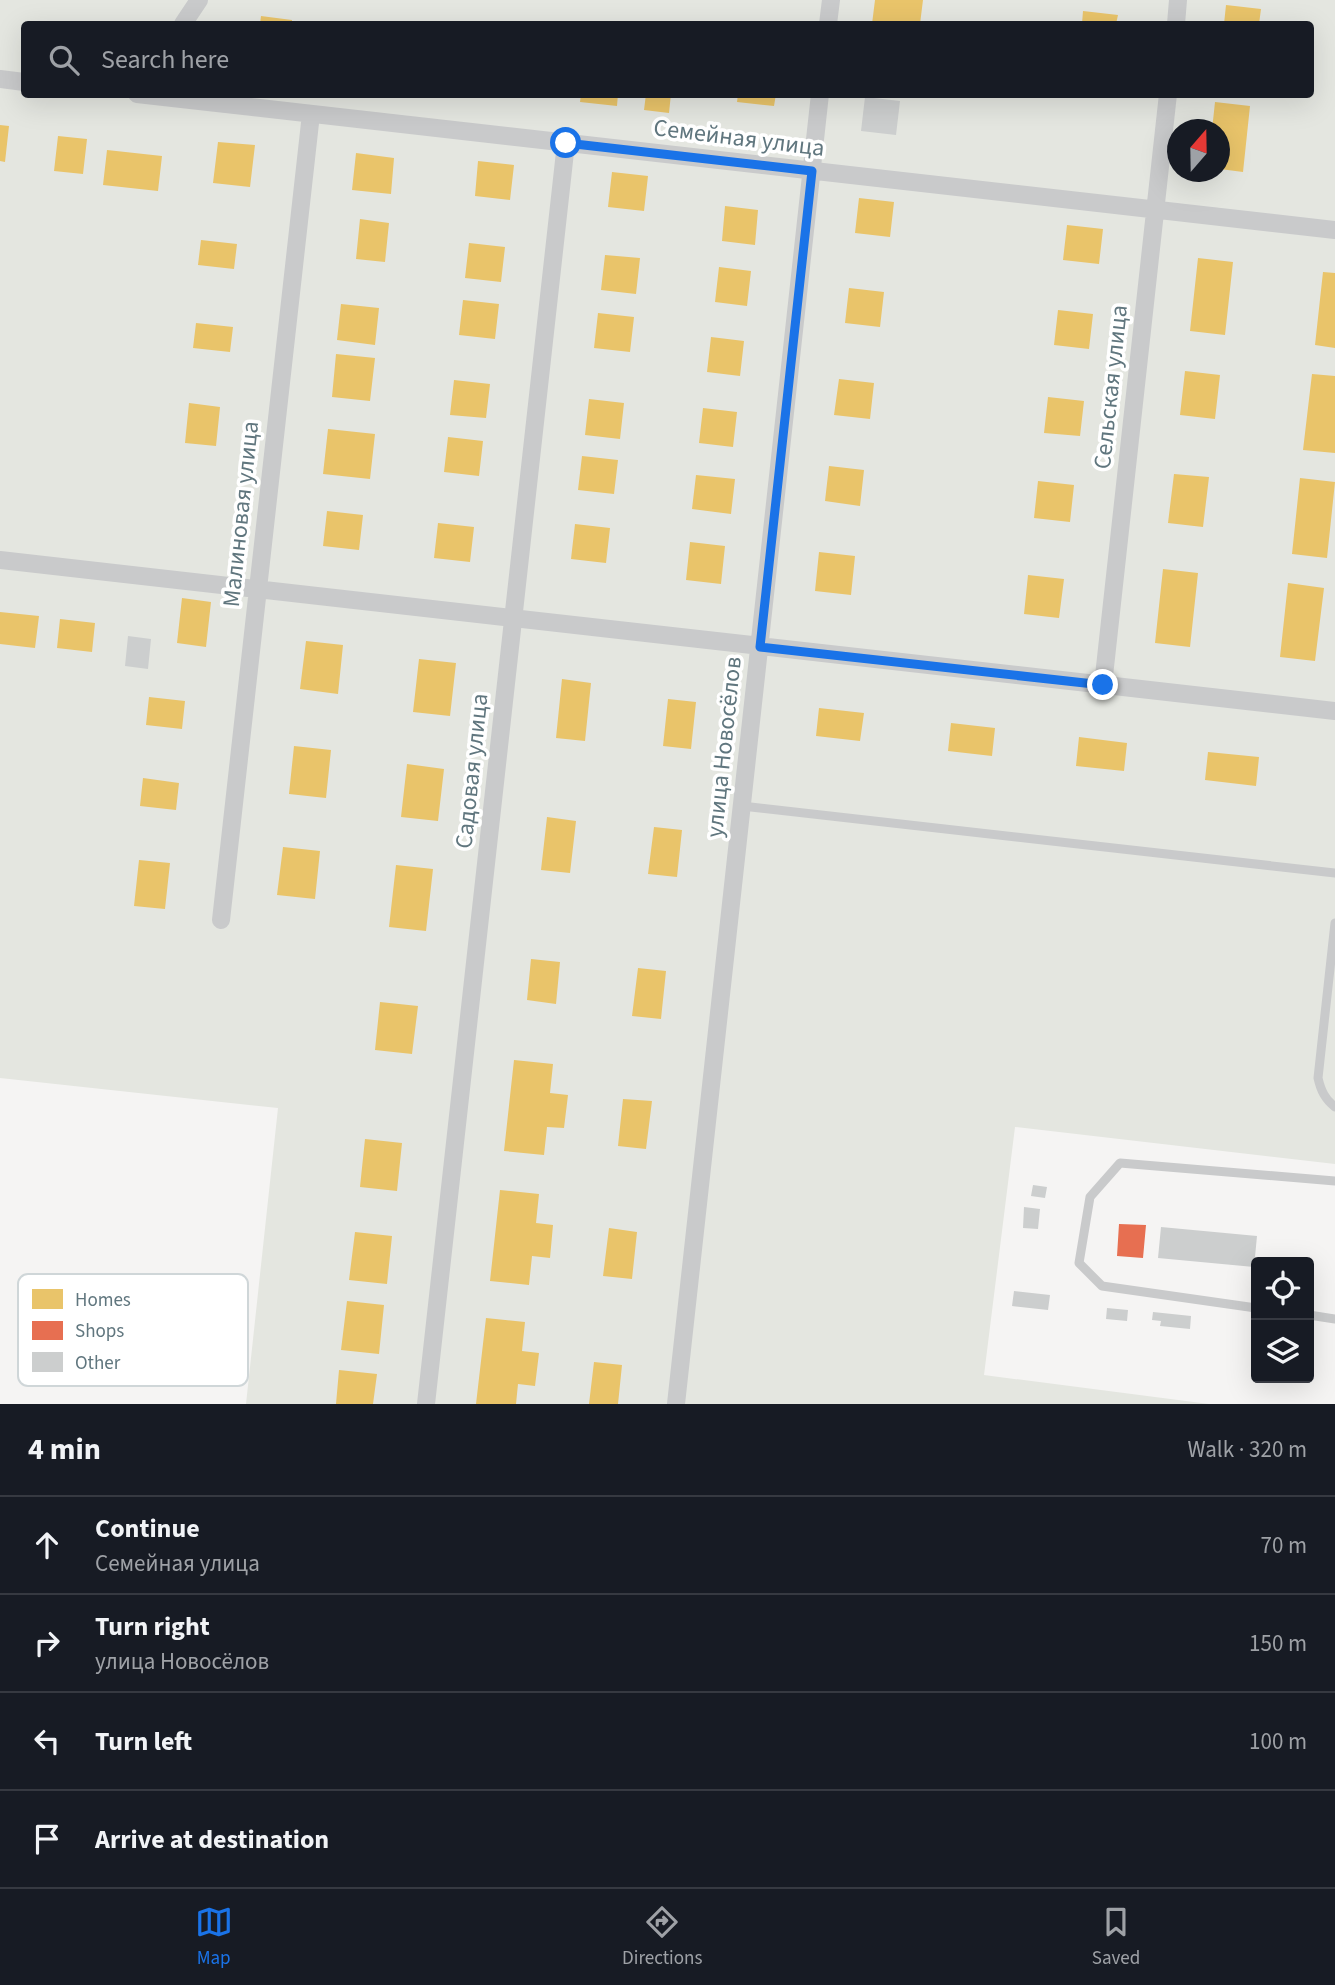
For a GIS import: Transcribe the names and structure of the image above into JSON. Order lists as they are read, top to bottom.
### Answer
{
  "streets": {
    "street": [
      "Семейная улица",
      "Сельская улица",
      "Малиновая улица",
      "улица Новосёлов",
      "Садовая улица"
    ]
  },
  "crossings": [
    ["Семейная улица", "Сельская улица"],
    ["Семейная улица", "Малиновая улица"],
    ["Семейная улица", "улица Новосёлов"],
    ["Семейная улица", "Садовая улица"]
  ],
  "legend": ["Homes", "Shops", "Other"],
  "north": "top",
  "page": {
    "search": "Search here",
    "heading": ["4 min", "Walk · 320 m"],
    "list": [
      ["Continue", "Семейная улица", "70 m"],
      ["Turn right", "улица Новосёлов", "150 m"],
      ["Turn left", "100 m"],
      "Arrive at destination"
    ],
    "nav": ["Map", "Directions", "Saved"]
  }
}
